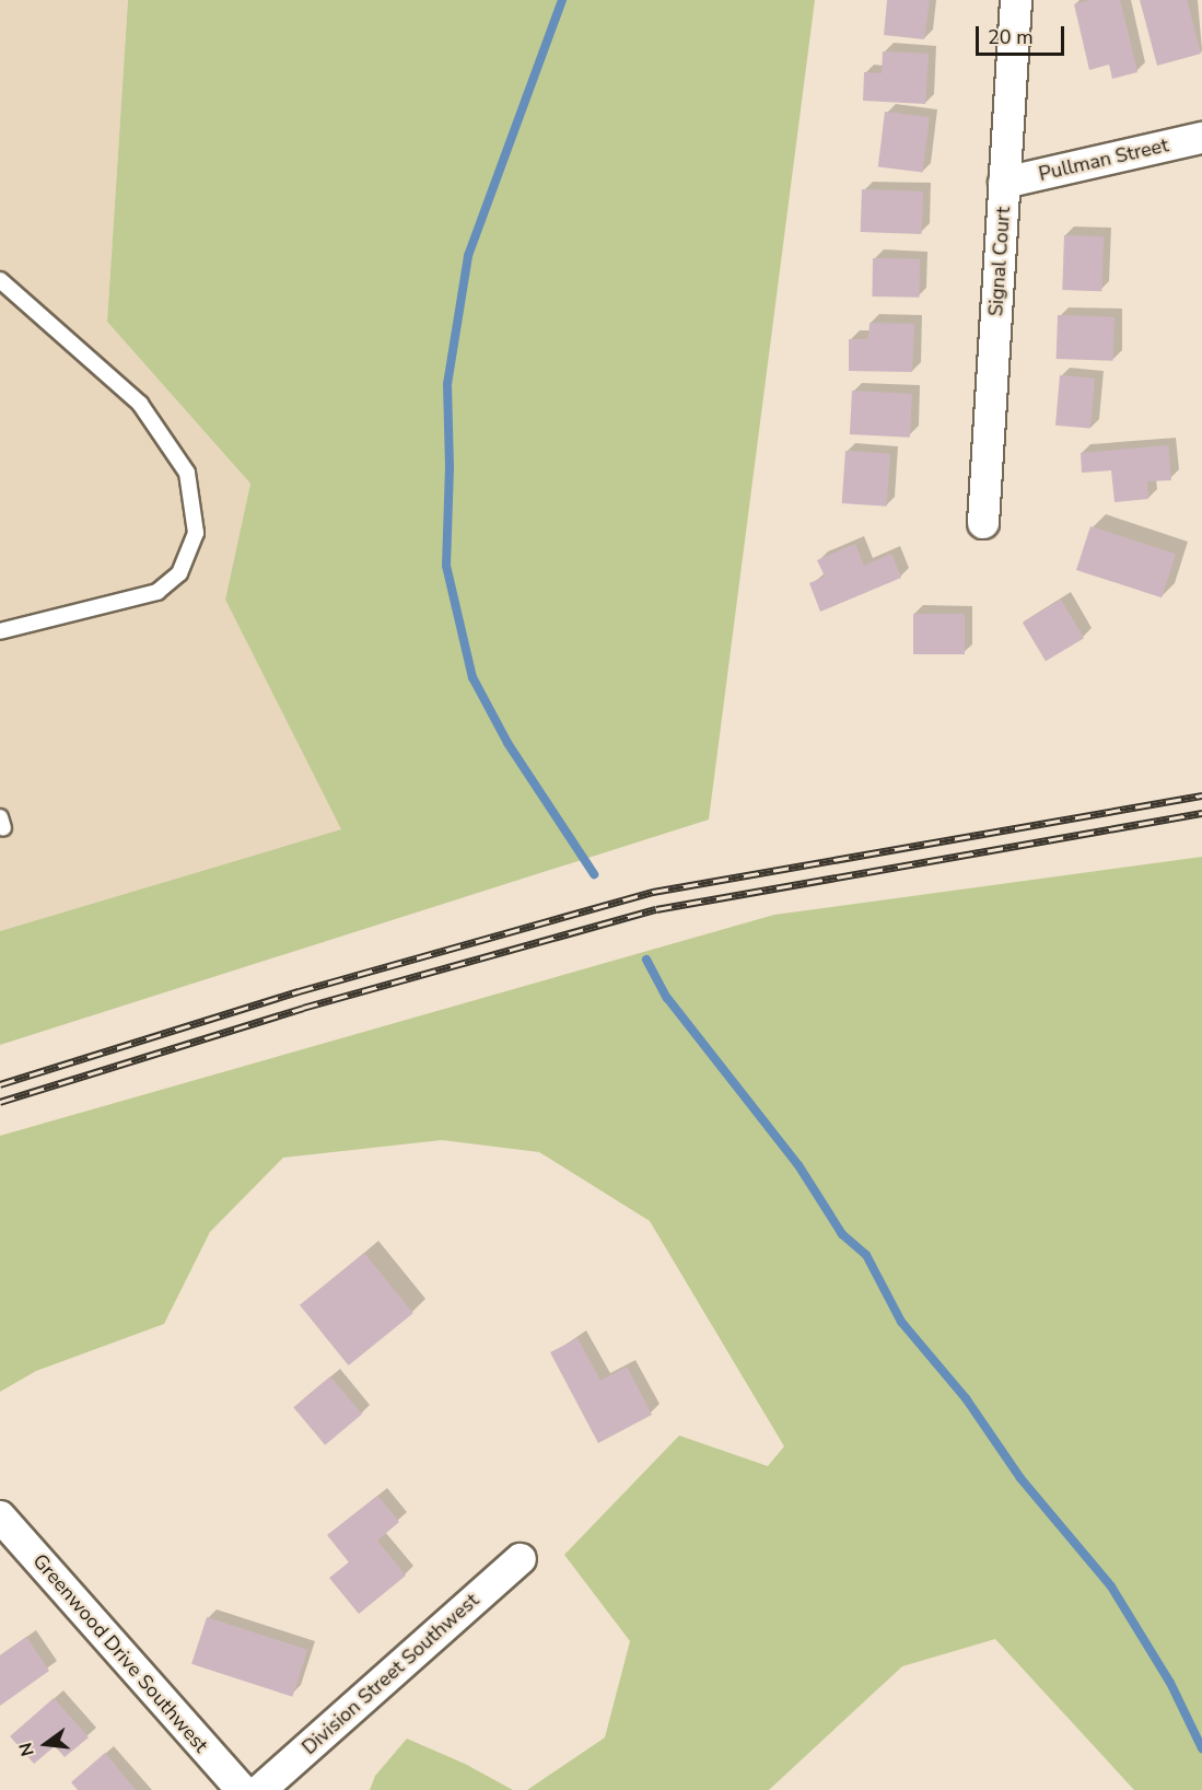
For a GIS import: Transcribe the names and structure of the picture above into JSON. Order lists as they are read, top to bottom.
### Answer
{
  "streets": {
    "street": [
      "Pullman Street",
      "Signal Court",
      "Greenwood Drive Southwest",
      "Division Street Southwest"
    ]
  },
  "crossings": [
    ["Pullman Street", "Signal Court"]
  ],
  "scale_bar": "20 m",
  "north": "left"
}
